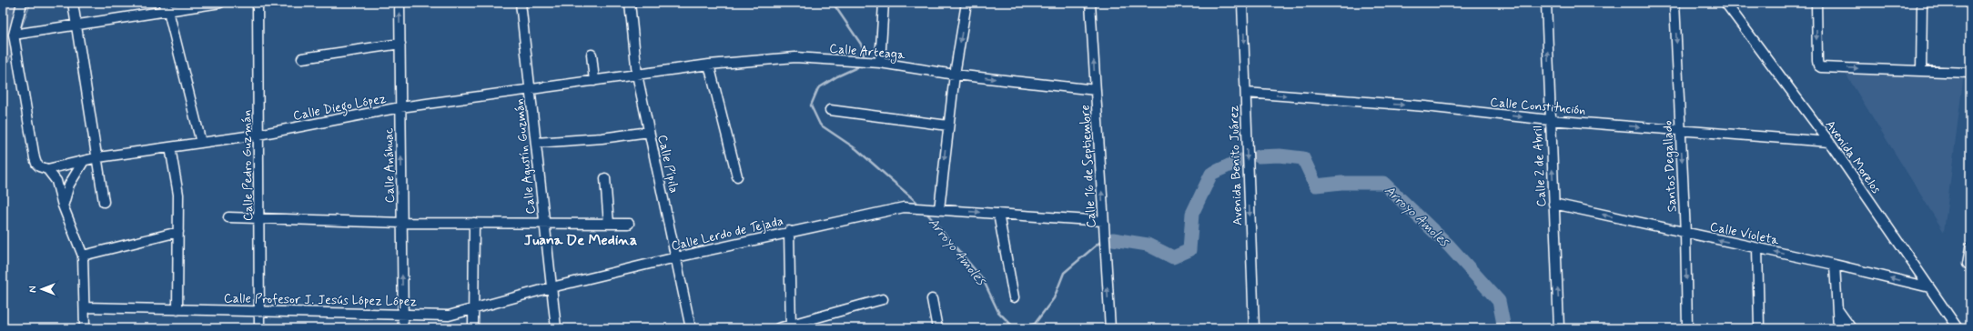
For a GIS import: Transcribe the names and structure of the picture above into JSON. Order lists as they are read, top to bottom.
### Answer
{
  "streets": {
    "street": [
      "Calle Arteaga",
      "Calle Constitución",
      "Calle Diego López",
      "Calle Agustín Guzmán",
      "Avenida Morelos",
      "Calle Pípila",
      "Calle Pedro Guzmán",
      "Calle Anáhuac",
      "Avenida Benito Juárez",
      "Calle 16 de Septiembre",
      "Calle 2 de Abril",
      "Santos Degallado",
      "Calle Lerdo de Tejada",
      "Calle Violeta",
      "Calle Profesor J. Jesús López López"
    ]
  },
  "crossings": [
    ["Calle Arteaga", "Calle Diego López"],
    ["Calle Arteaga", "Calle Pípila"],
    ["Calle Arteaga", "Calle 16 de Septiembre"],
    ["Calle Constitución", "Avenida Morelos"],
    ["Calle Constitución", "Avenida Benito Juárez"],
    ["Calle Constitución", "Calle 2 de Abril"],
    ["Calle Constitución", "Santos Degallado"],
    ["Calle Diego López", "Calle Agustín Guzmán"],
    ["Calle Diego López", "Calle Pípila"],
    ["Calle Diego López", "Calle Pedro Guzmán"],
    ["Calle Diego López", "Calle Anáhuac"],
    ["Calle Agustín Guzmán", "Calle Lerdo de Tejada"],
    ["Calle Agustín Guzmán", "Calle Profesor J. Jesús López López"],
    ["Avenida Morelos", "Calle Violeta"],
    ["Calle Pípila", "Calle Lerdo de Tejada"],
    ["Calle Pedro Guzmán", "Calle Profesor J. Jesús López López"],
    ["Calle Anáhuac", "Calle Profesor J. Jesús López López"],
    ["Calle 2 de Abril", "Calle Violeta"],
    ["Santos Degallado", "Calle Violeta"],
    ["Calle Lerdo de Tejada", "Calle Profesor J. Jesús López López"]
  ],
  "one_way": [
    "Calle Constitución",
    "Avenida Benito Juárez",
    "Calle 16 de Septiembre",
    "Calle 2 de Abril",
    "Santos Degallado",
    "Calle Violeta"
  ],
  "districts": ["Juana De Medina"],
  "water": ["Arroyo Amoles"],
  "north": "left"
}
